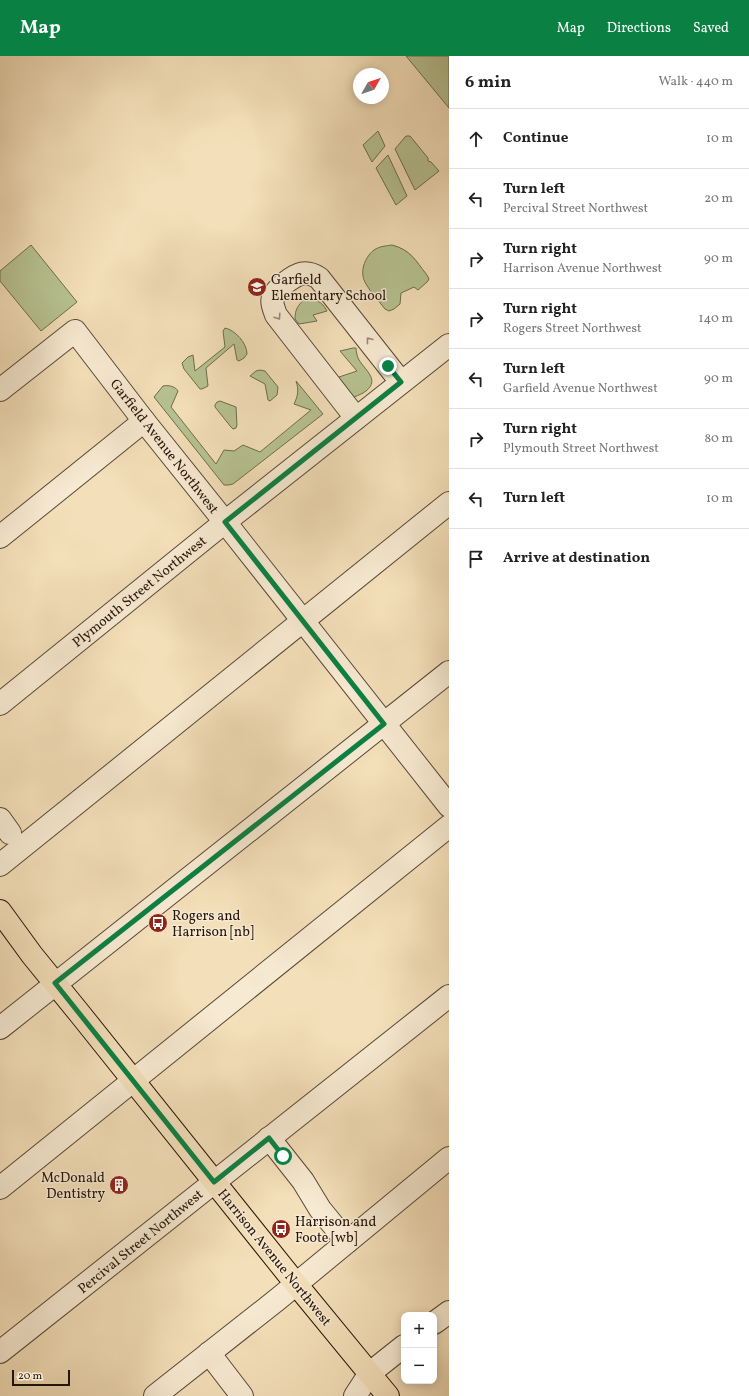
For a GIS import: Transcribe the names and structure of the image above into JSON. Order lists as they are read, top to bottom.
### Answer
{
  "streets": {
    "main road": ["Harrison Avenue Northwest"],
    "street": ["Garfield Avenue Northwest", "Plymouth Street Northwest", "Percival Street Northwest"]
  },
  "crossings": [
    ["Garfield Avenue Northwest", "Plymouth Street Northwest"],
    ["Percival Street Northwest", "Harrison Avenue Northwest"]
  ],
  "places": {
    "school or university": ["Garfield Elementary School"],
    "bus stop": ["Rogers and Harrison [nb]", "Harrison and Foote [wb]"],
    "building": ["McDonald Dentistry"]
  },
  "scale_bar": "20 m",
  "north": "top right",
  "page": {
    "header": "Map",
    "nav": ["Map", "Directions", "Saved"],
    "heading": ["6 min", "Walk · 440 m"],
    "list": [
      ["Continue", "10 m"],
      ["Turn left", "Percival Street Northwest", "20 m"],
      ["Turn right", "Harrison Avenue Northwest", "90 m"],
      ["Turn right", "Rogers Street Northwest", "140 m"],
      ["Turn left", "Garfield Avenue Northwest", "90 m"],
      ["Turn right", "Plymouth Street Northwest", "80 m"],
      ["Turn left", "10 m"],
      "Arrive at destination"
    ],
    "map_buttons": ["+", "−"],
    "scale": "20 m"
  }
}
